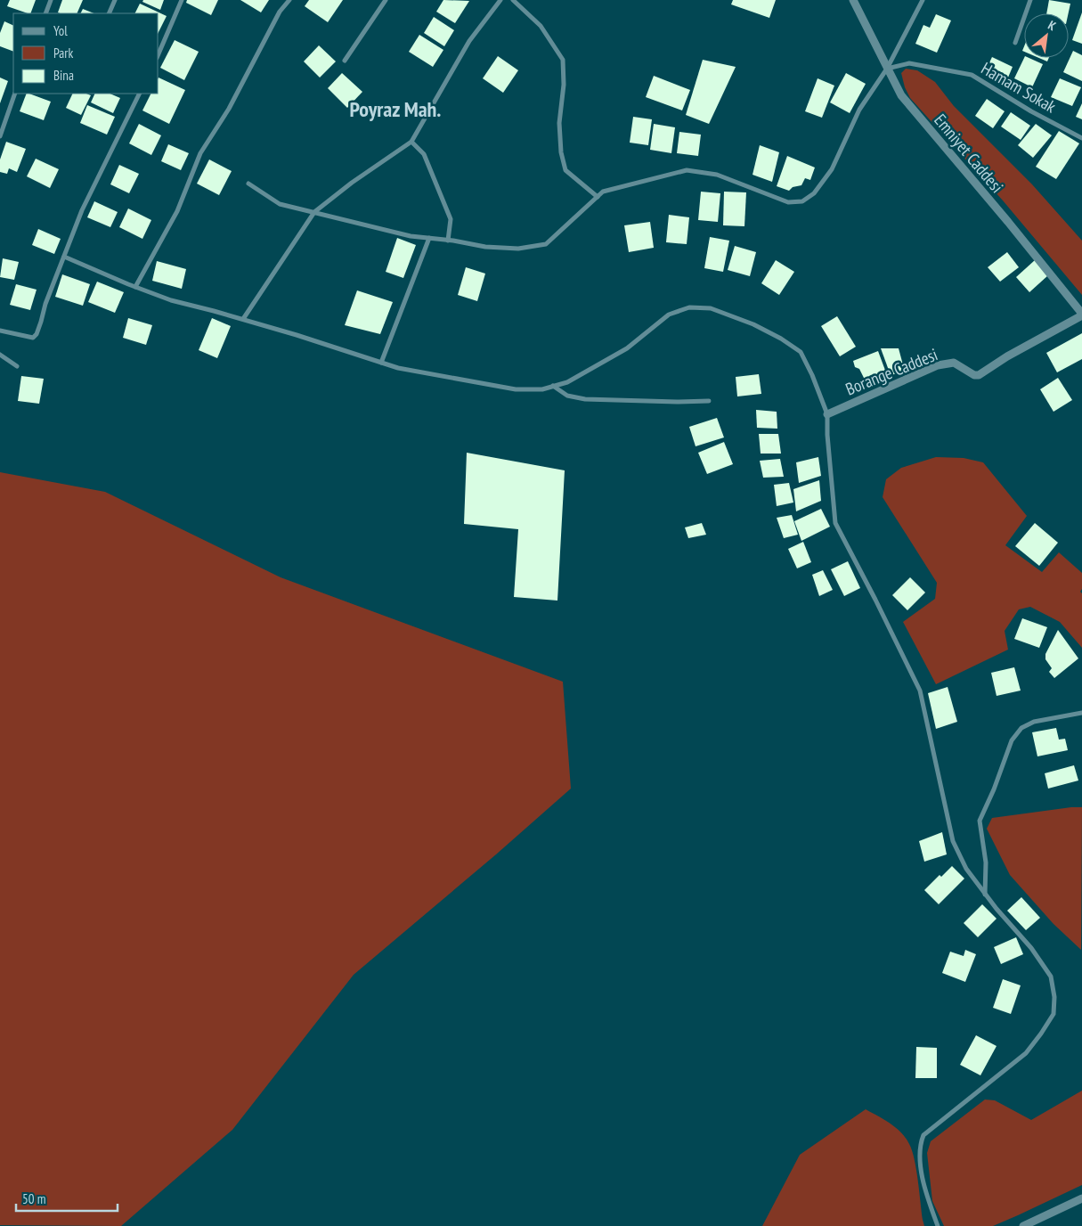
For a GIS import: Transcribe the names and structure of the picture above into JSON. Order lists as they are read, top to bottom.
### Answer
{
  "streets": {
    "street": ["Hamam Sokak", "Emniyet Caddesi", "Borange Caddesi"]
  },
  "crossings": [
    ["Hamam Sokak", "Emniyet Caddesi"],
    ["Emniyet Caddesi", "Borange Caddesi"]
  ],
  "districts": ["Poyraz Mah."],
  "legend": ["Yol", "Park", "Bina"],
  "scale_bar": "50 m",
  "north": "top right"
}
